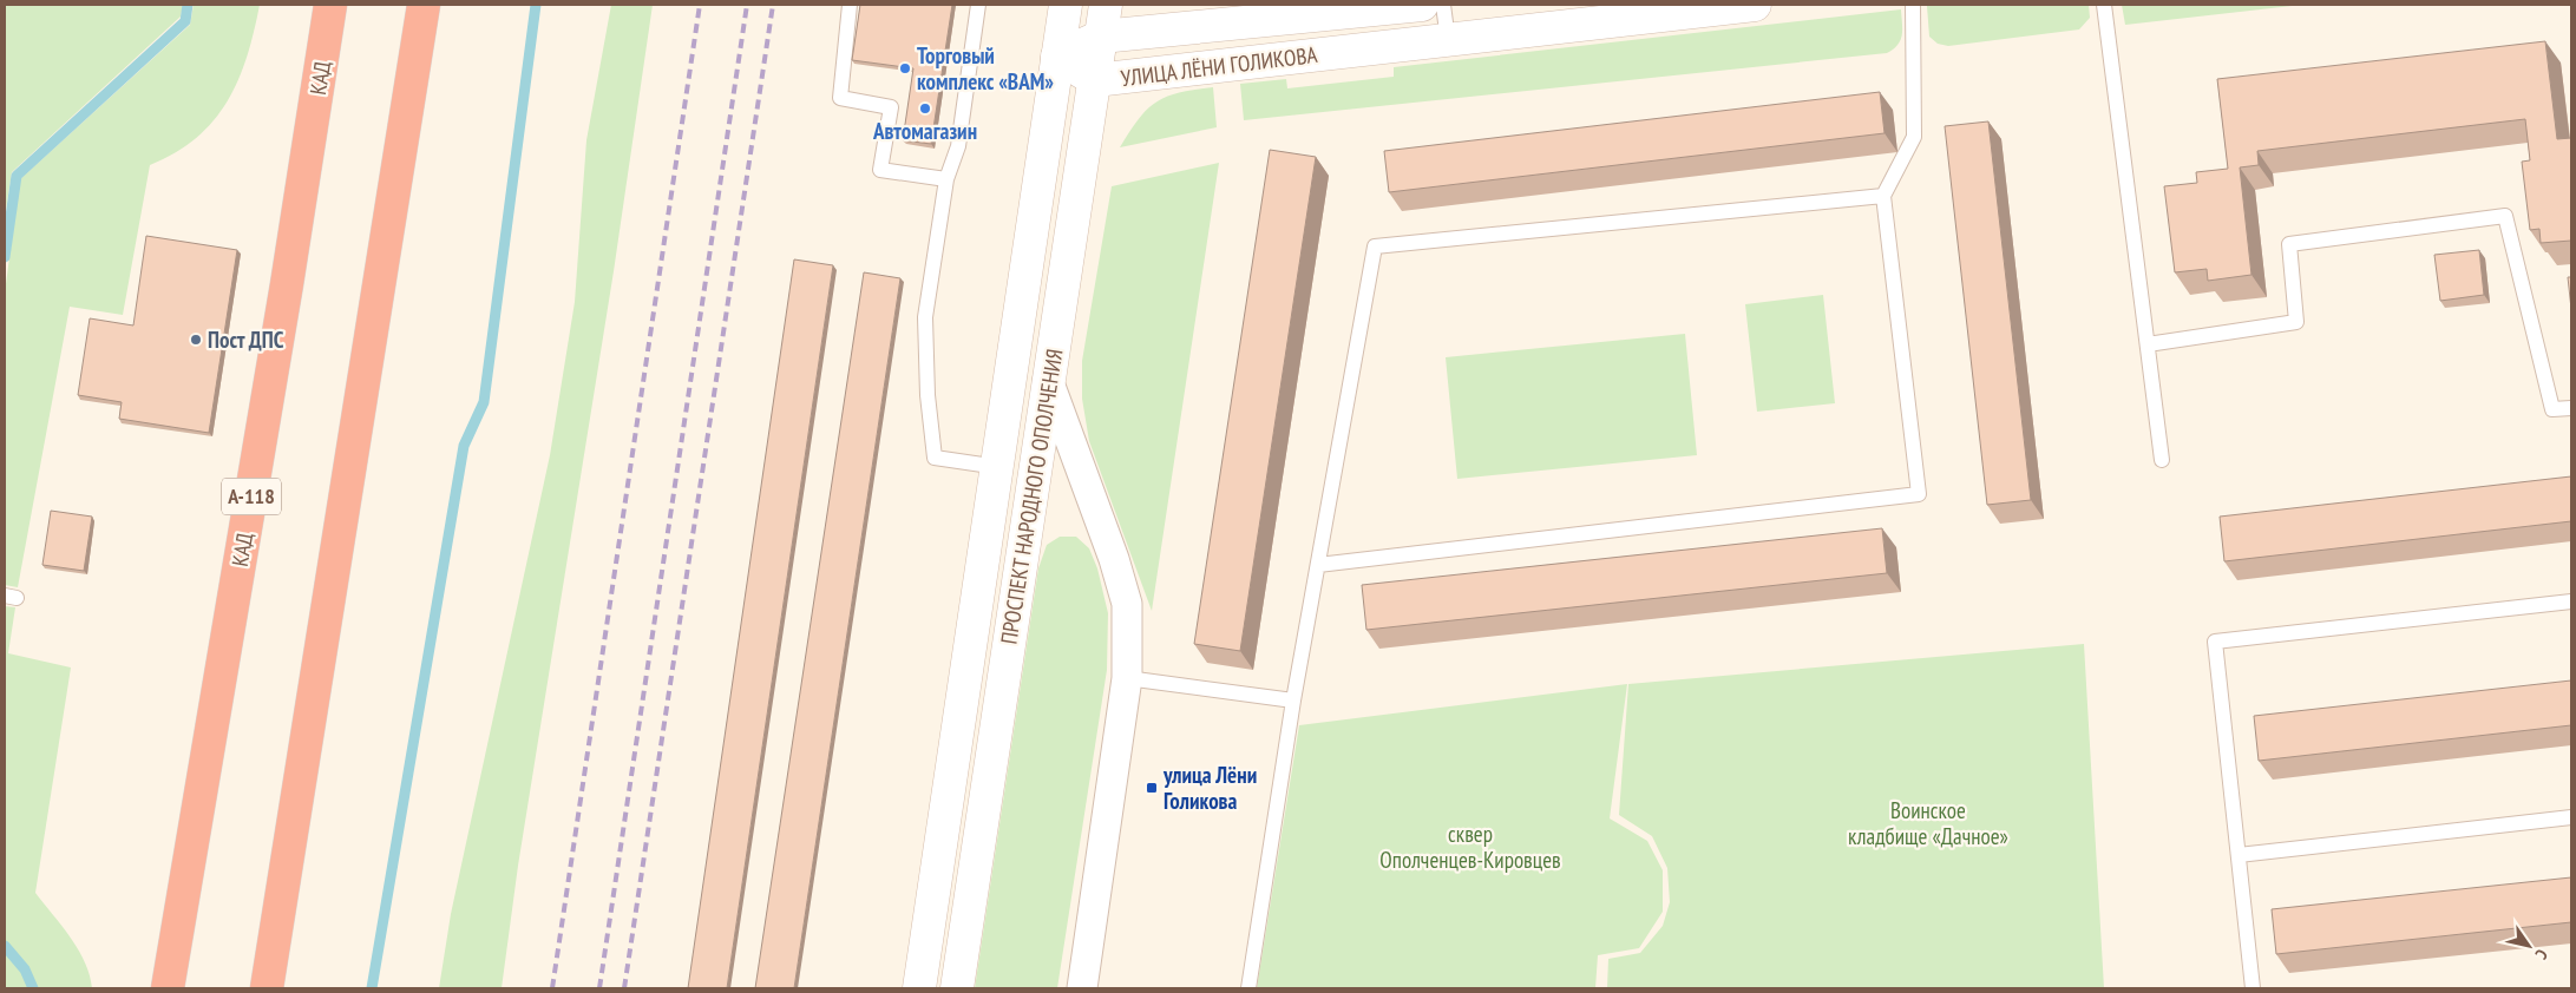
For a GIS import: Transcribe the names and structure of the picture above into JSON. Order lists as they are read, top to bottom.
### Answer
{
  "streets": {
    "highway": ["КАД", "А-118"],
    "main road": ["УЛИЦА ЛЁНИ ГОЛИКОВА", "ПРОСПЕКТ НАРОДНОГО ОПОЛЧЕНИЯ"]
  },
  "crossings": [
    ["УЛИЦА ЛЁНИ ГОЛИКОВА", "ПРОСПЕКТ НАРОДНОГО ОПОЛЧЕНИЯ"]
  ],
  "parks": ["Воинское кладбище «Дачное»", "сквер Ополченцев-Кировцев"],
  "places": {
    "other": ["Торговый комплекс «ВАМ»", "Автомагазин", "Пост ДПС"],
    "transit": ["улица Лёни Голикова"]
  },
  "north": "bottom right"
}
